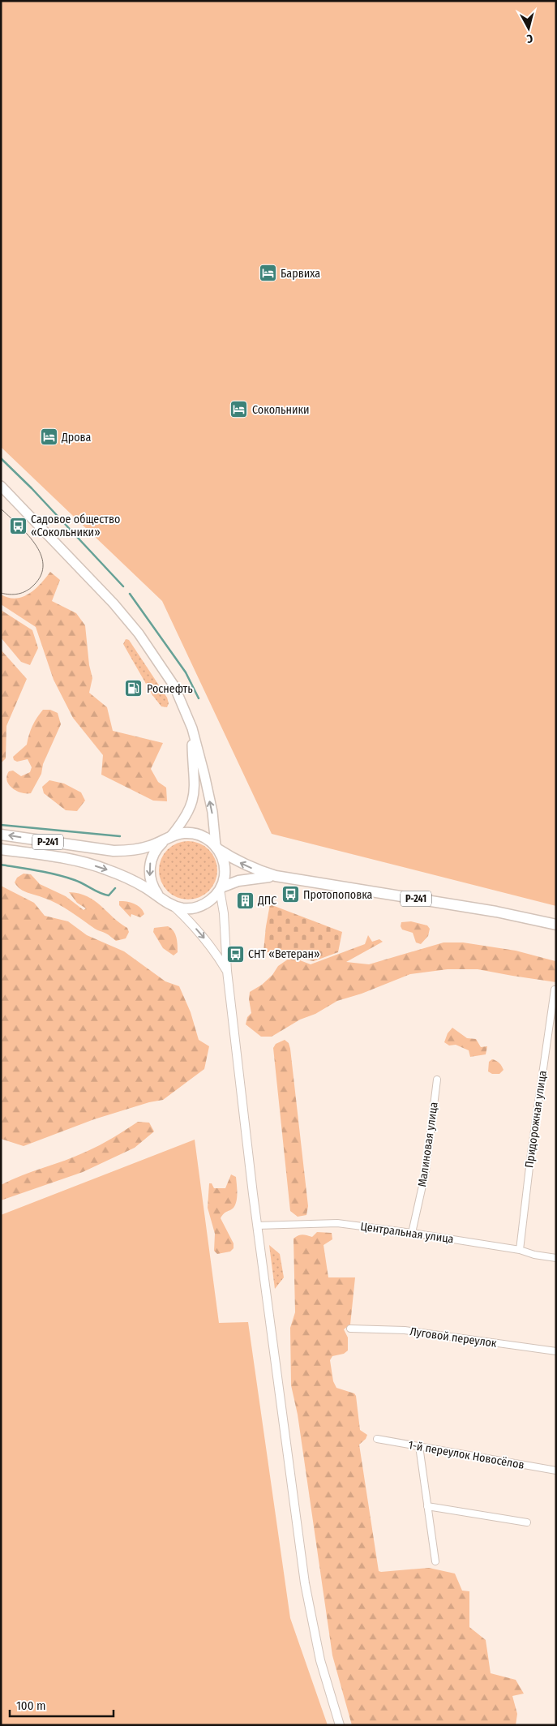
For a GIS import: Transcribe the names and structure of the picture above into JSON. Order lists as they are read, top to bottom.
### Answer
{
  "streets": {
    "highway": ["Р-241"],
    "street": [
      "Придорожная улица",
      "Малиновая улица",
      "Центральная улица",
      "Луговой переулок",
      "1-й переулок Новосёлов"
    ]
  },
  "crossings": [
    ["Придорожная улица", "Центральная улица"],
    ["Малиновая улица", "Центральная улица"]
  ],
  "places": {
    "hotel": ["Барвиха", "Сокольники", "Дрова"],
    "bus stop": ["Садовое общество «Сокольники»", "Протопоповка", "СНТ «Ветеран»"],
    "fuel station": ["Роснефть"],
    "building": ["ДПС"]
  },
  "scale_bar": "100 m",
  "north": "bottom"
}
